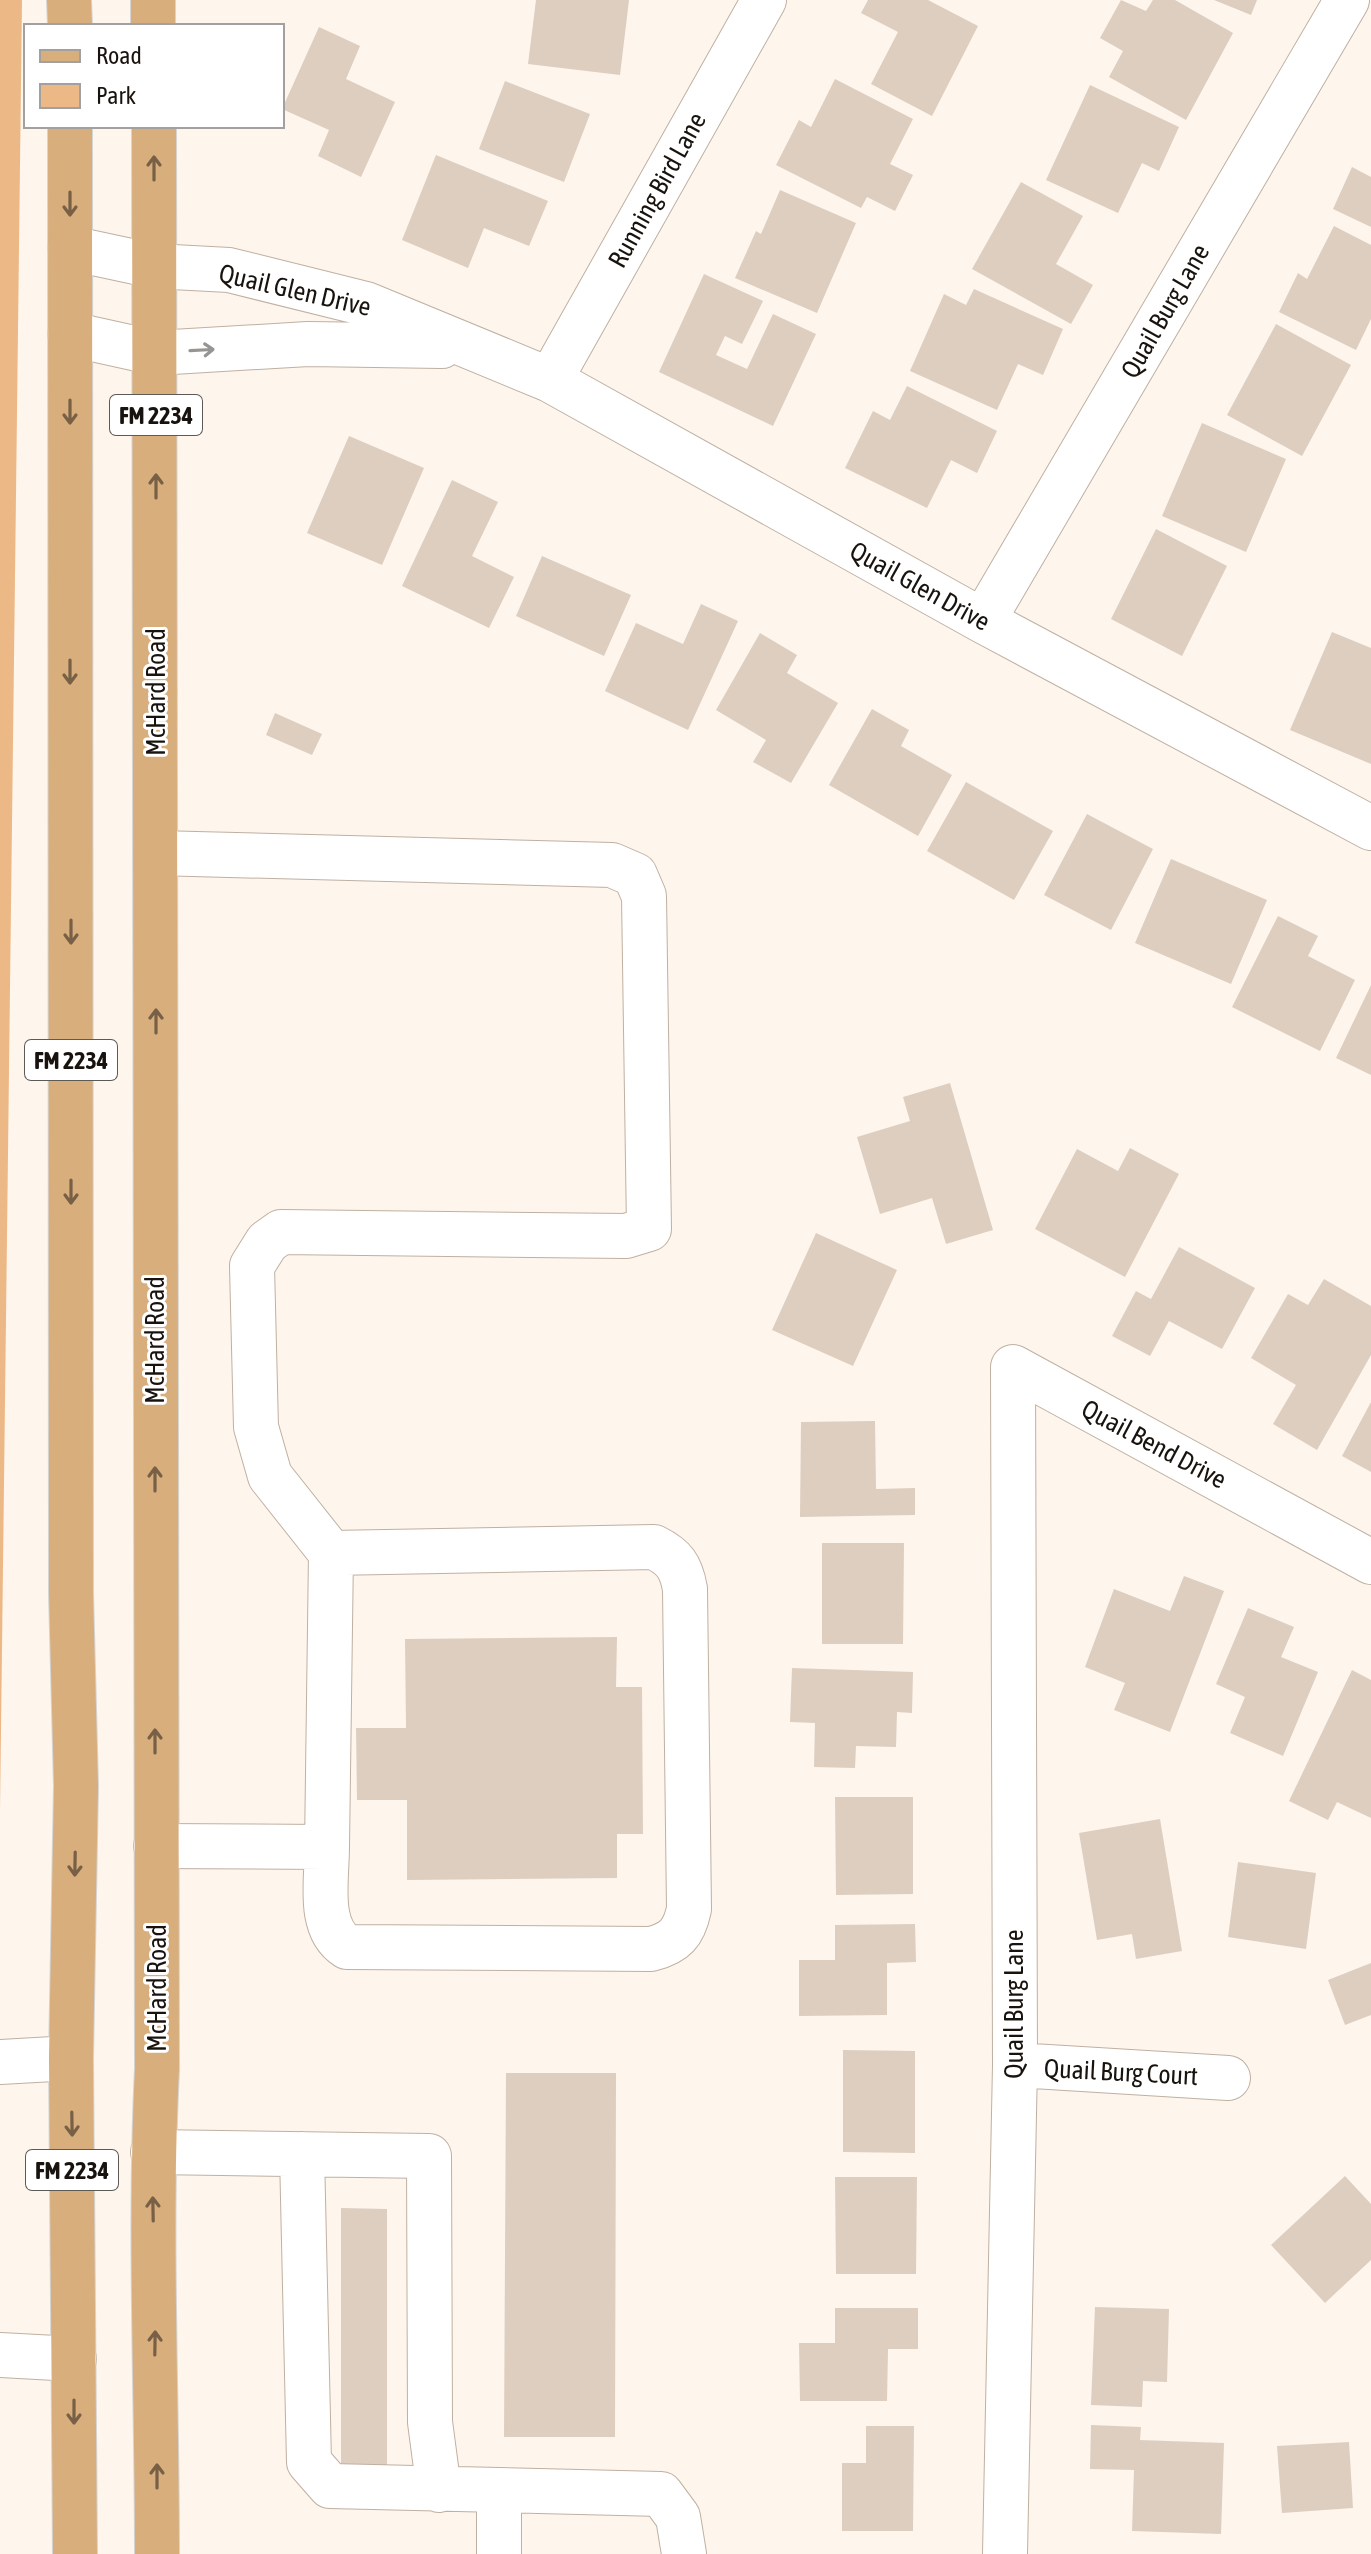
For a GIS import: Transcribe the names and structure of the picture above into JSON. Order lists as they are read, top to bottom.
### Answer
{
  "streets": {
    "main road": ["FM 2234", "McHard Road"],
    "street": [
      "Running Bird Lane",
      "Quail Glen Drive",
      "Quail Burg Lane",
      "Quail Bend Drive",
      "Quail Burg Court"
    ]
  },
  "crossings": [
    ["Running Bird Lane", "Quail Glen Drive"],
    ["Quail Glen Drive", "Quail Burg Lane"],
    ["Quail Glen Drive", "FM 2234"],
    ["Quail Glen Drive", "McHard Road"],
    ["Quail Burg Lane", "Quail Bend Drive"],
    ["Quail Burg Lane", "Quail Burg Court"]
  ],
  "legend": ["Road", "Park"]
}
